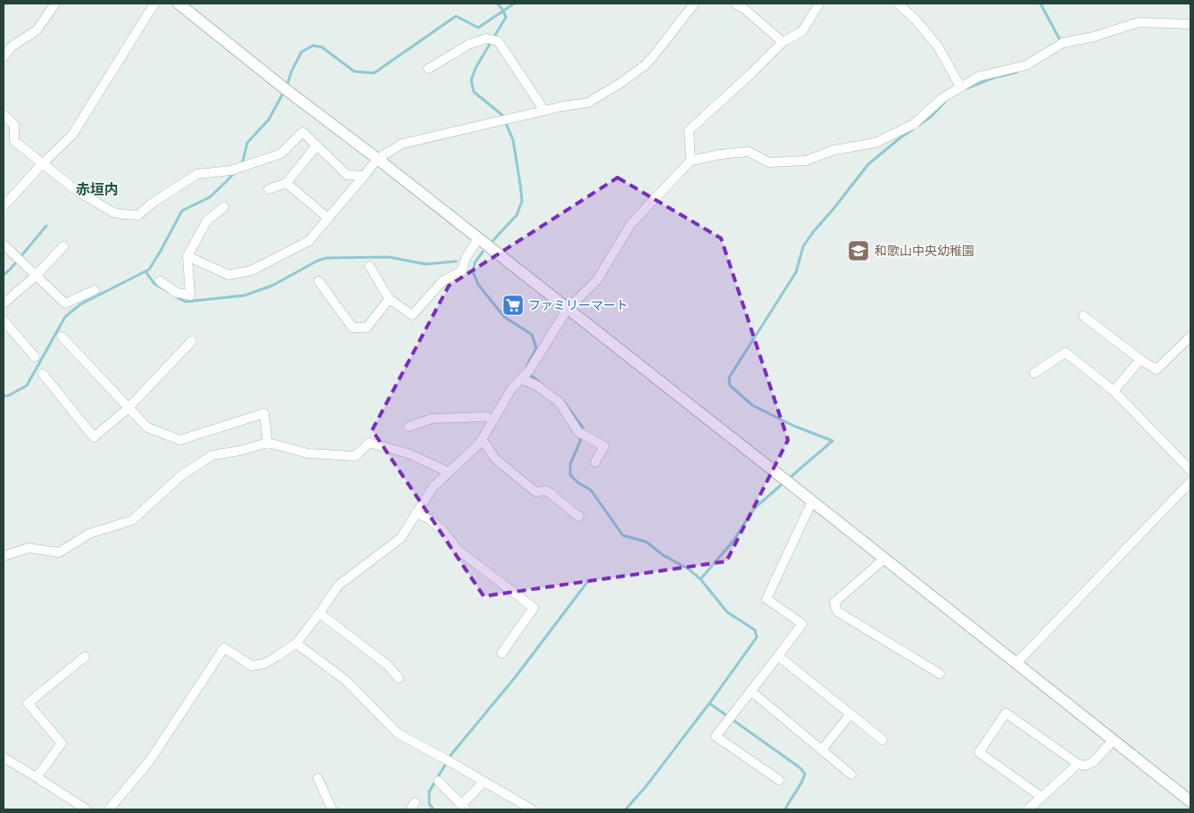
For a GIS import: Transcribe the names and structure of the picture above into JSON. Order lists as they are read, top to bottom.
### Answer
{
  "districts": ["赤垣内"],
  "places": {
    "school or university": ["和歌山中央幼稚園"],
    "supermarket": ["ファミリーマート"]
  }
}
